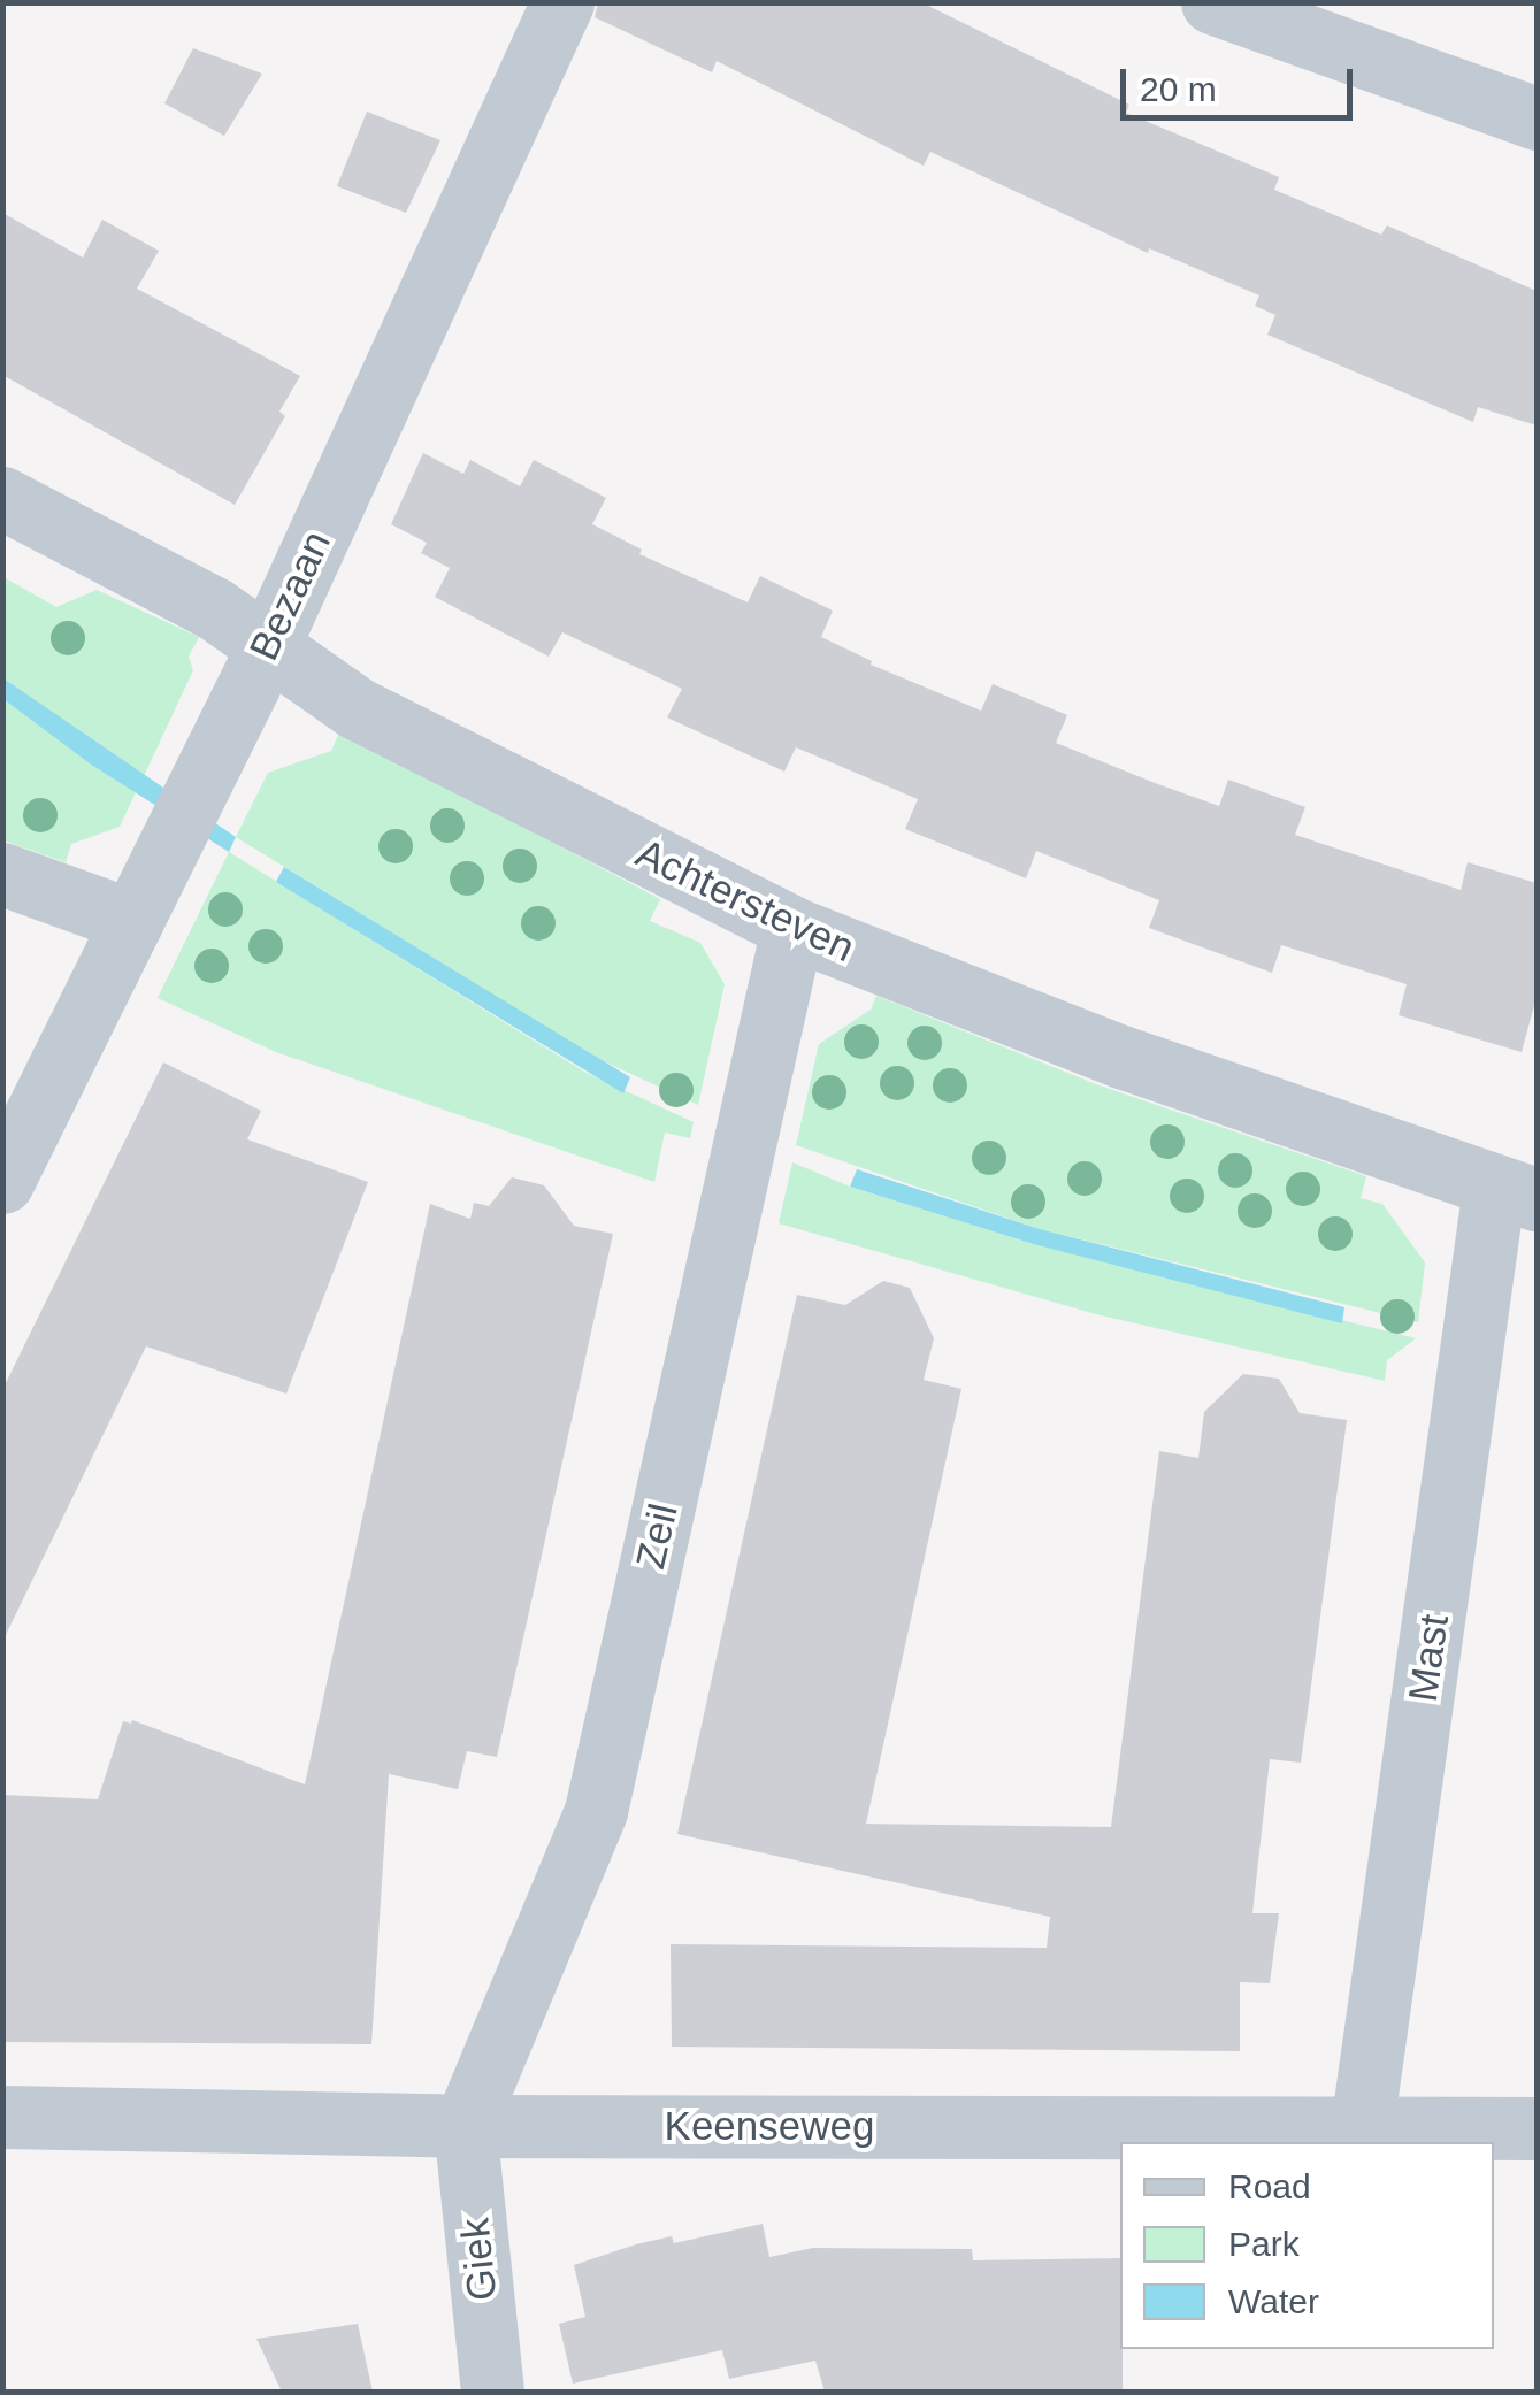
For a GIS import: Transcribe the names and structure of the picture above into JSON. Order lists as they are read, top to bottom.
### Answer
{
  "streets": {
    "street": [
      "Bezaan",
      "Achtersteven",
      "Zeil",
      "Mast",
      "Keenseweg",
      "Giek"
    ]
  },
  "crossings": [
    ["Bezaan", "Achtersteven"],
    ["Achtersteven", "Zeil"],
    ["Achtersteven", "Mast"],
    ["Zeil", "Keenseweg"],
    ["Zeil", "Giek"],
    ["Mast", "Keenseweg"],
    ["Keenseweg", "Giek"]
  ],
  "legend": ["Road", "Park", "Water"],
  "scale_bar": "20 m"
}
